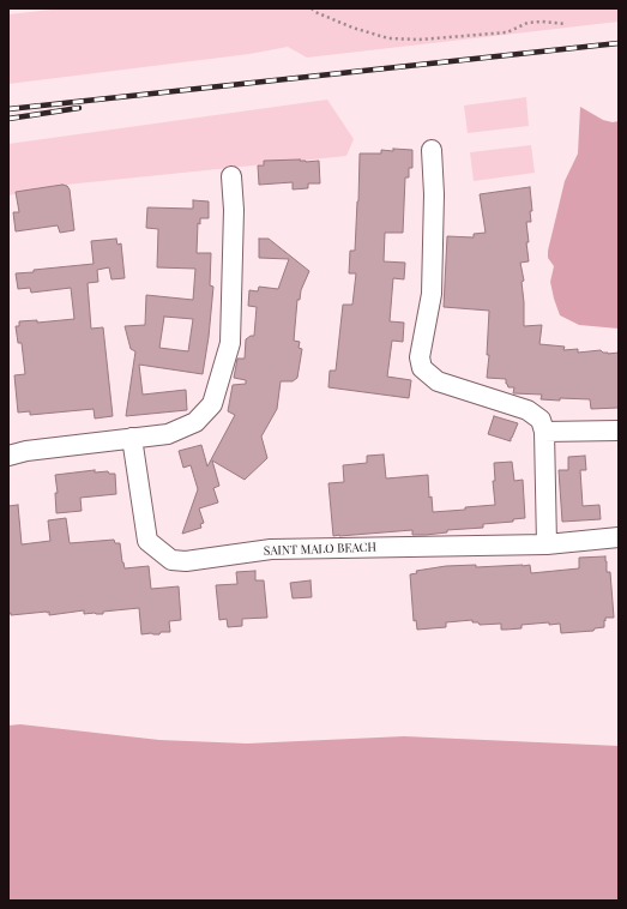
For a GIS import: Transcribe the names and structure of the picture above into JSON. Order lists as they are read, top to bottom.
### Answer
{
  "streets": {
    "street": ["SAINT MALO BEACH"]
  }
}
